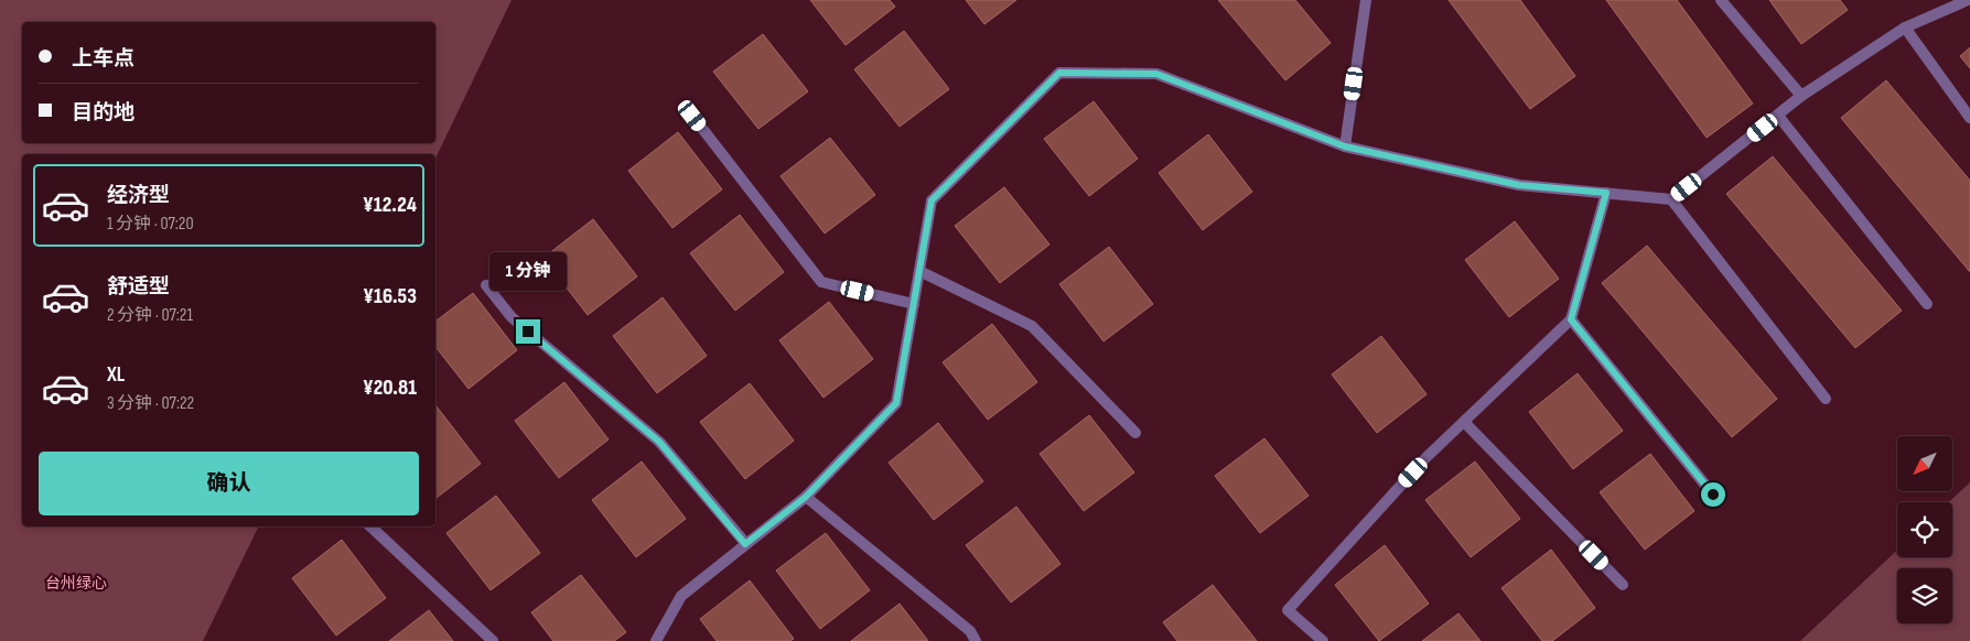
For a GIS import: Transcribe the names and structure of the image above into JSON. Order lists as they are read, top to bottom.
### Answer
{
  "parks": ["台州绿心"],
  "north": "bottom left",
  "page": {
    "banner": ["上车点", "目的地"],
    "list": [
      {
        "name": "经济型",
        "note": "1 分钟 · 07:20",
        "value": "¥12.24"
      },
      {
        "name": "舒适型",
        "note": "2 分钟 · 07:21",
        "value": "¥16.53"
      },
      {
        "name": "XL",
        "note": "3 分钟 · 07:22",
        "value": "¥20.81"
      }
    ],
    "bubble": "1 分钟",
    "buttons": "确认"
  }
}
